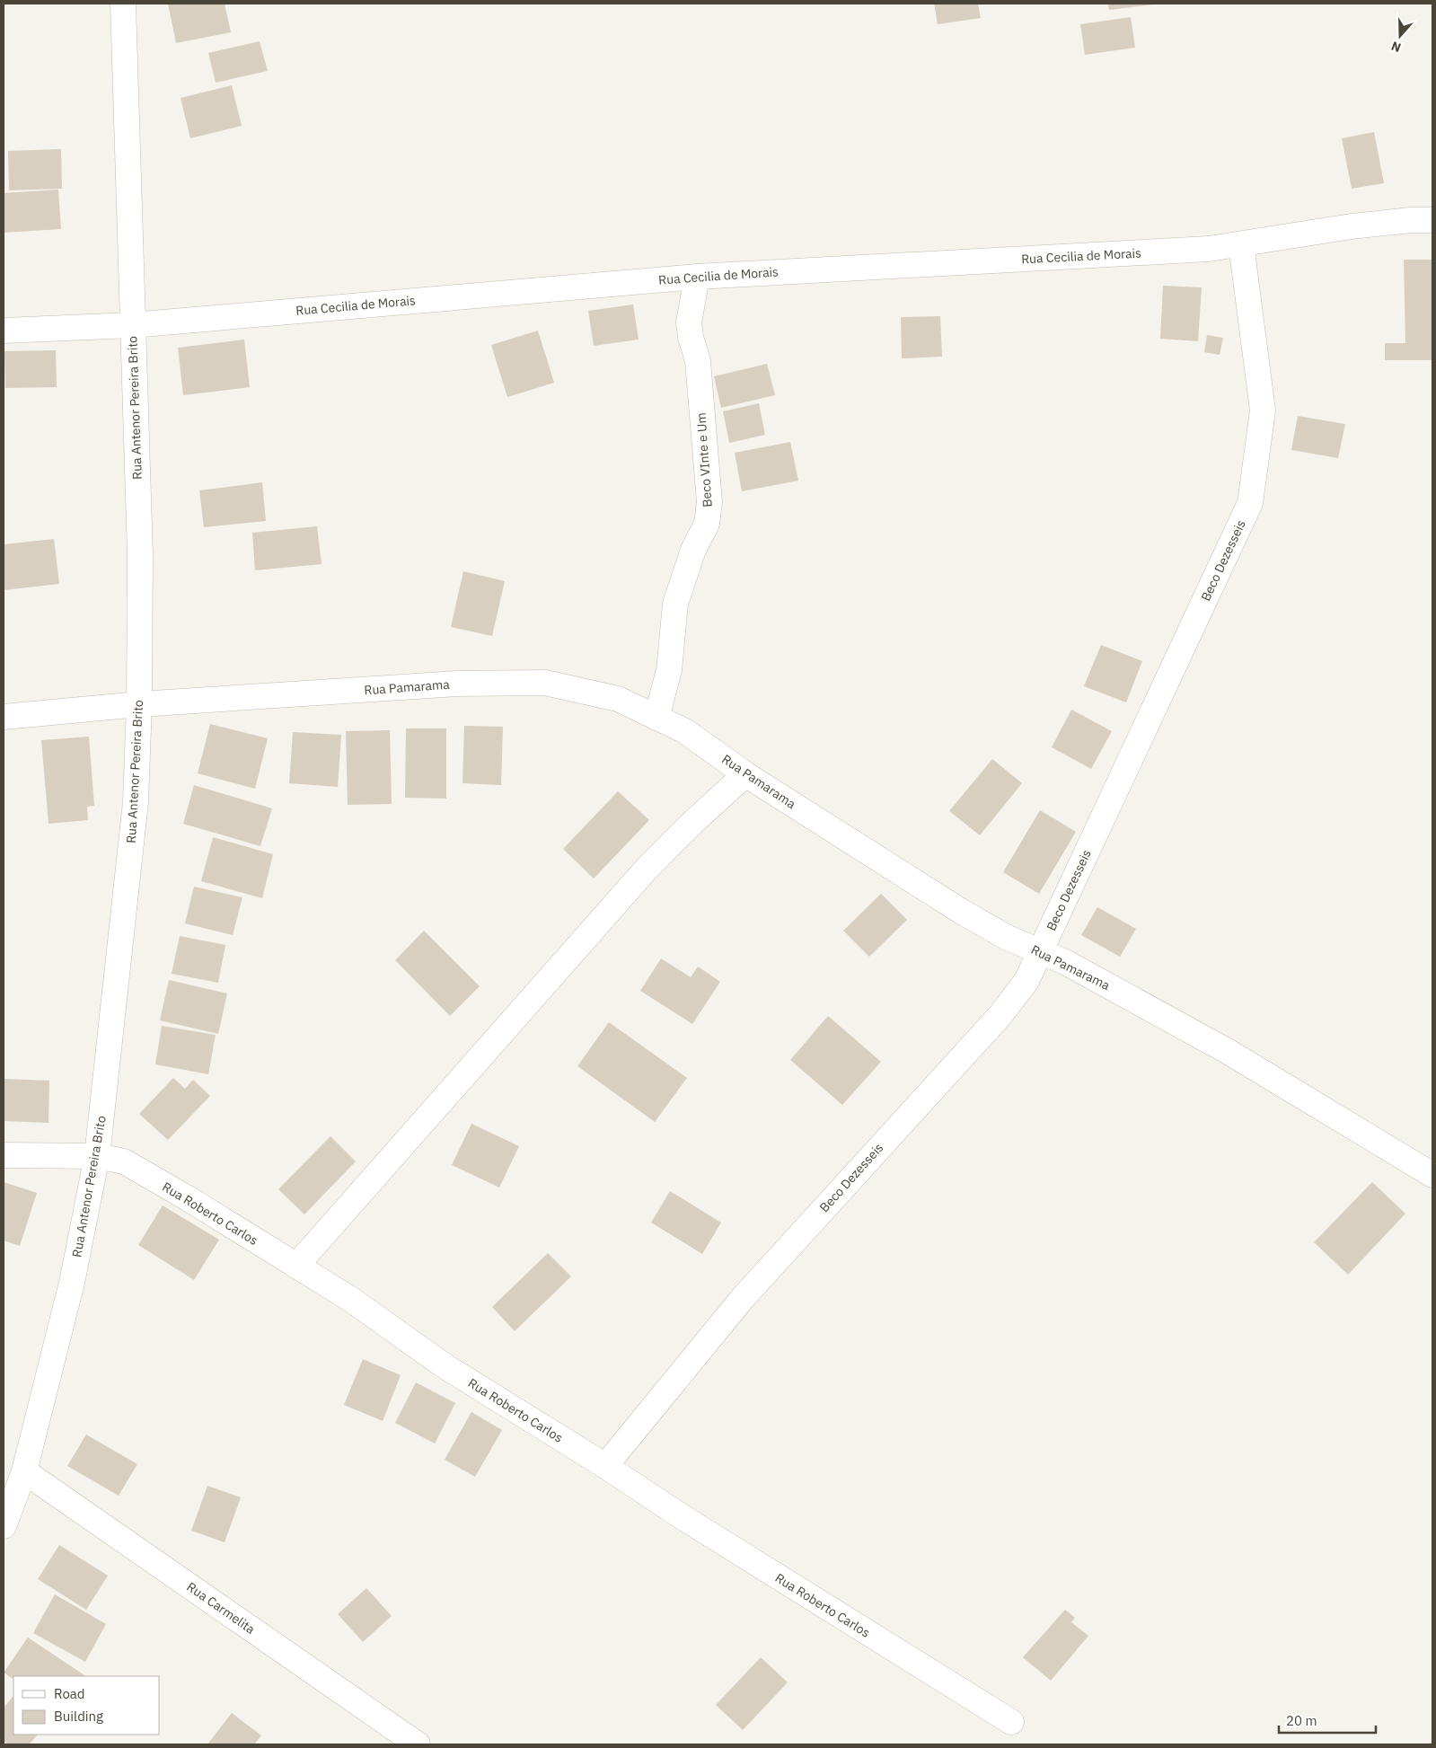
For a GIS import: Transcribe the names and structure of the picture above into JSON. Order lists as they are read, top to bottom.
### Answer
{
  "streets": {
    "street": [
      "Rua Cecilia de Morais",
      "Rua Antenor Pereira Brito",
      "Beco VInte e Um",
      "Beco Dezesseis",
      "Rua Pamarama",
      "Rua Roberto Carlos",
      "Rua Carmelita"
    ]
  },
  "crossings": [
    ["Rua Cecilia de Morais", "Rua Antenor Pereira Brito"],
    ["Rua Cecilia de Morais", "Beco VInte e Um"],
    ["Rua Cecilia de Morais", "Beco Dezesseis"],
    ["Rua Antenor Pereira Brito", "Rua Pamarama"],
    ["Rua Antenor Pereira Brito", "Rua Roberto Carlos"],
    ["Rua Antenor Pereira Brito", "Rua Carmelita"],
    ["Beco VInte e Um", "Rua Pamarama"],
    ["Beco Dezesseis", "Rua Pamarama"],
    ["Beco Dezesseis", "Rua Roberto Carlos"]
  ],
  "legend": ["Road", "Building"],
  "scale_bar": "20 m",
  "north": "bottom"
}
